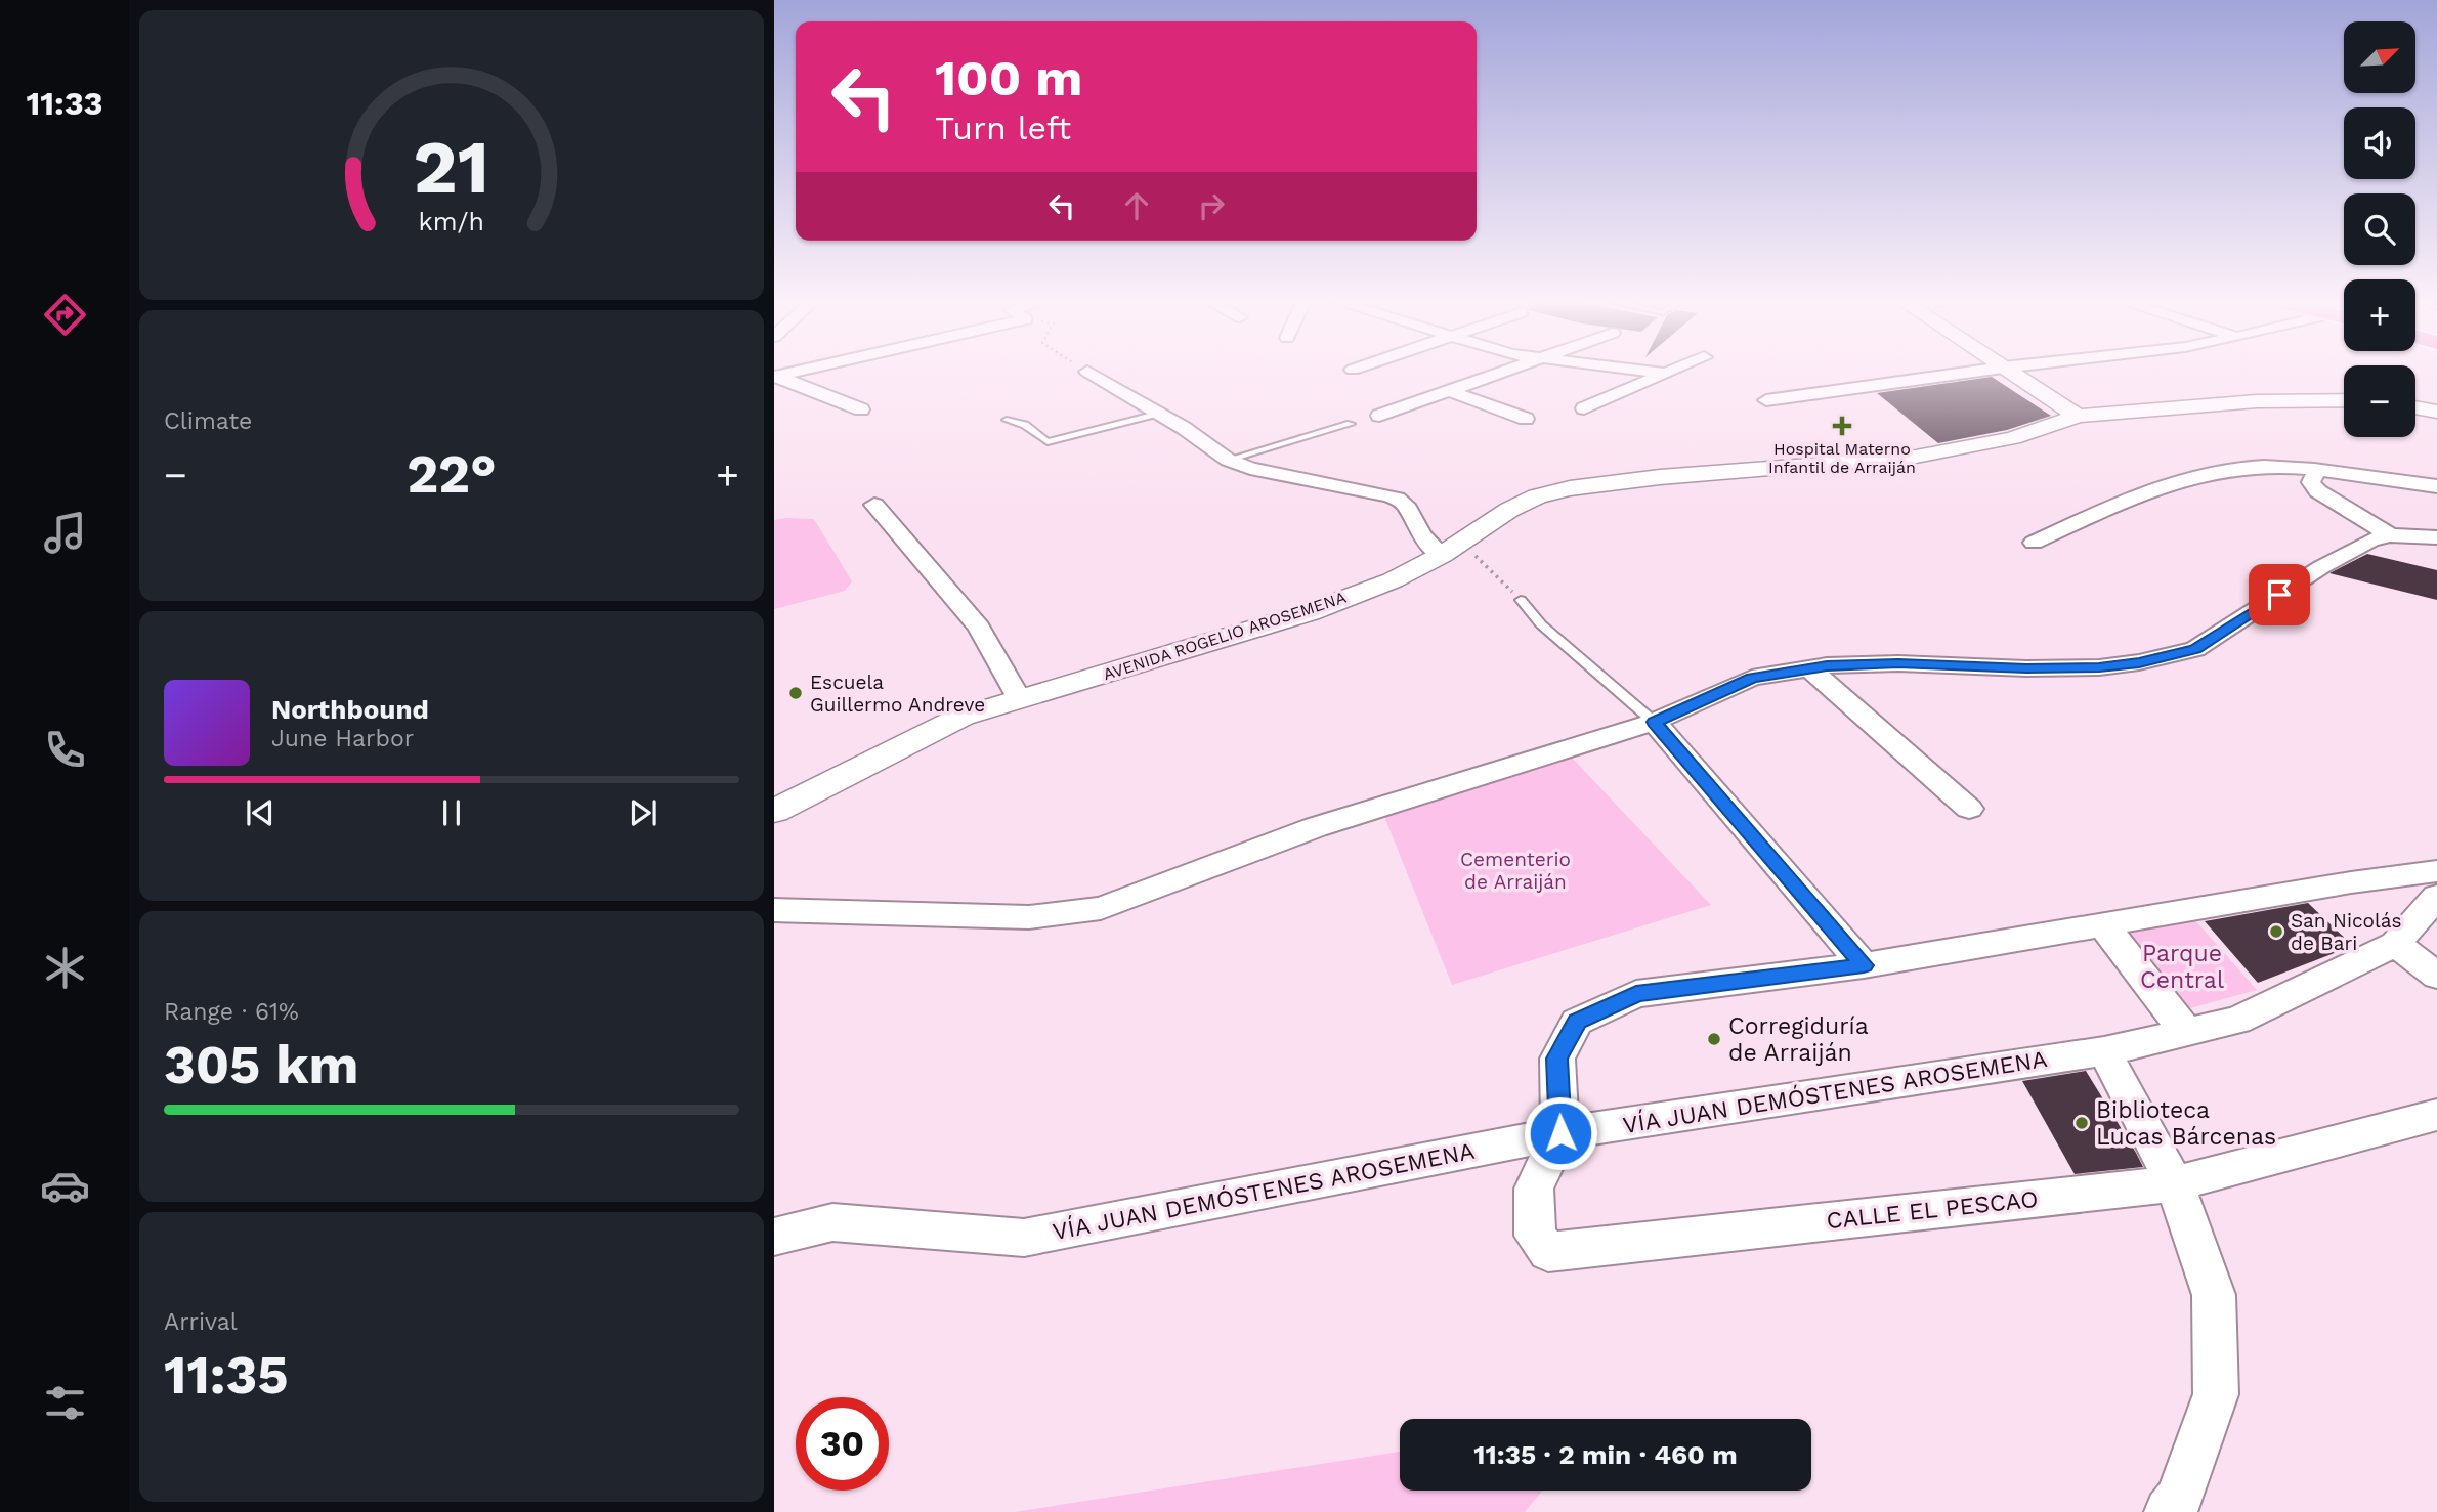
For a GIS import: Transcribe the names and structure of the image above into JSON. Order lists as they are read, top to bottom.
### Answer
{
  "streets": {
    "street": ["AVENIDA ROGELIO AROSEMENA", "VÍA JUAN DEMÓSTENES AROSEMENA", "CALLE EL PESCAO"]
  },
  "crossings": [
    ["VÍA JUAN DEMÓSTENES AROSEMENA", "CALLE EL PESCAO"]
  ],
  "parks": ["Cementerio de Arraiján", "Parque Central"],
  "places": {
    "health": ["Hospital Materno Infantil de Arraiján"],
    "other": [
      "Escuela Guillermo Andreve",
      "San Nicolás de Bari",
      "Corregiduría de Arraiján",
      "Biblioteca Lucas Bárcenas"
    ]
  },
  "north": "top right",
  "page": {
    "tabs": "11:33",
    "map_buttons": ["+", "−"],
    "turn": ["100 m", "Turn left"],
    "tile": [
      "Climate",
      ["Range · 61%", "305 km"],
      ["Arrival", "11:35"]
    ],
    "heat": ["−", "22°", "+"],
    "song": ["Northbound", "June Harbor"],
    "limit": "30",
    "trip": "11:35 · 2 min · 460 m",
    "gauge": ["21", "km/h"]
  }
}
